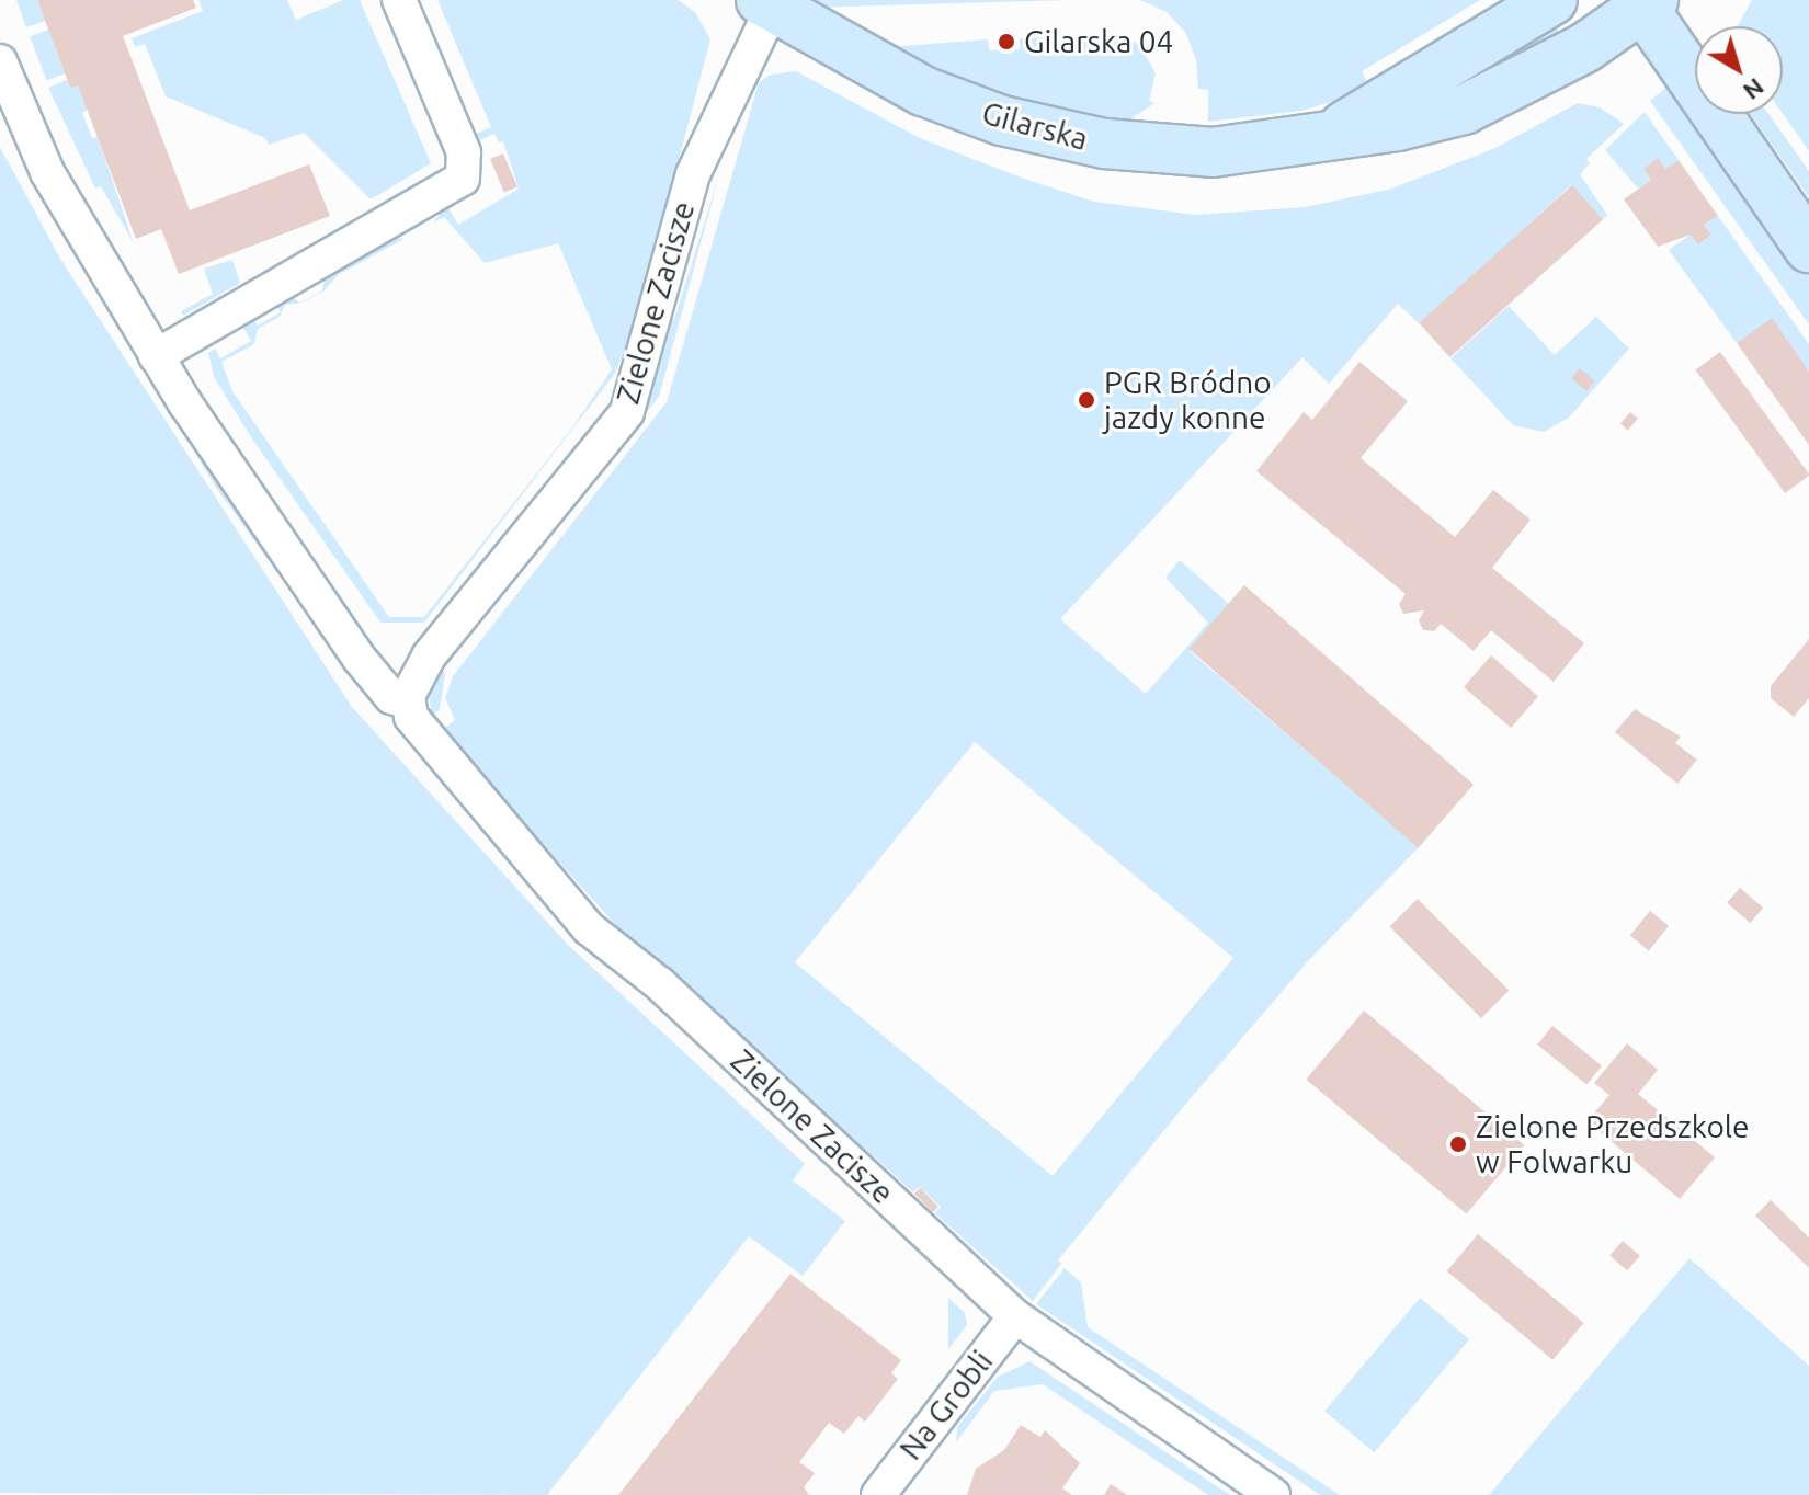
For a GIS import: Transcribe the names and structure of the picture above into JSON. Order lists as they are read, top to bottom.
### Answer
{
  "streets": {
    "street": ["Gilarska", "Zielone Zacisze", "Na Grobli"]
  },
  "crossings": [
    ["Gilarska", "Zielone Zacisze"],
    ["Zielone Zacisze", "Na Grobli"]
  ],
  "places": ["Gilarska 04", "PGR Bródno jazdy konne", "Zielone Przedszkole w Folwarku"],
  "north": "bottom right"
}
